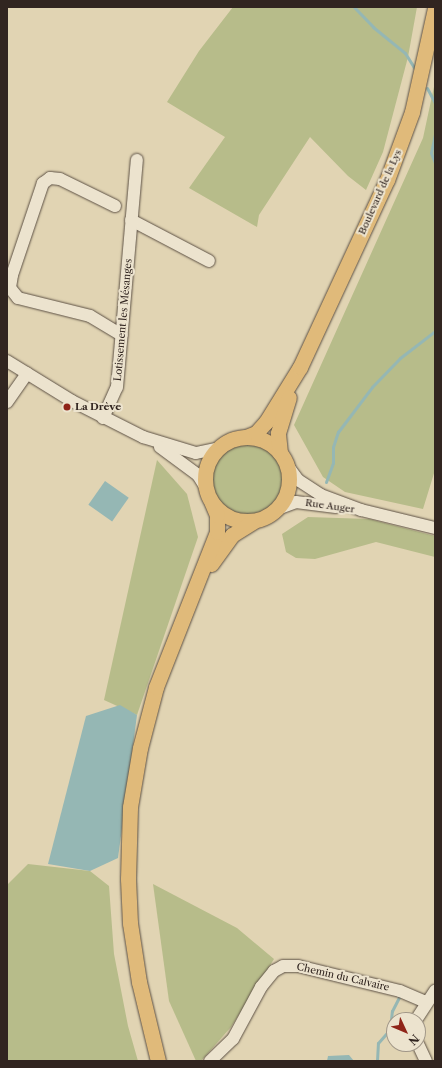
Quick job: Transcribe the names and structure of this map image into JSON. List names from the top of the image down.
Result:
{
  "streets": {
    "main road": ["Boulevard de la Lys"],
    "street": ["Lotissement les Mésanges", "Rue Auger", "Chemin du Calvaire"]
  },
  "crossings": [
    ["Boulevard de la Lys", "Rue Auger"]
  ],
  "places": ["La Drève"],
  "north": "bottom right"
}
